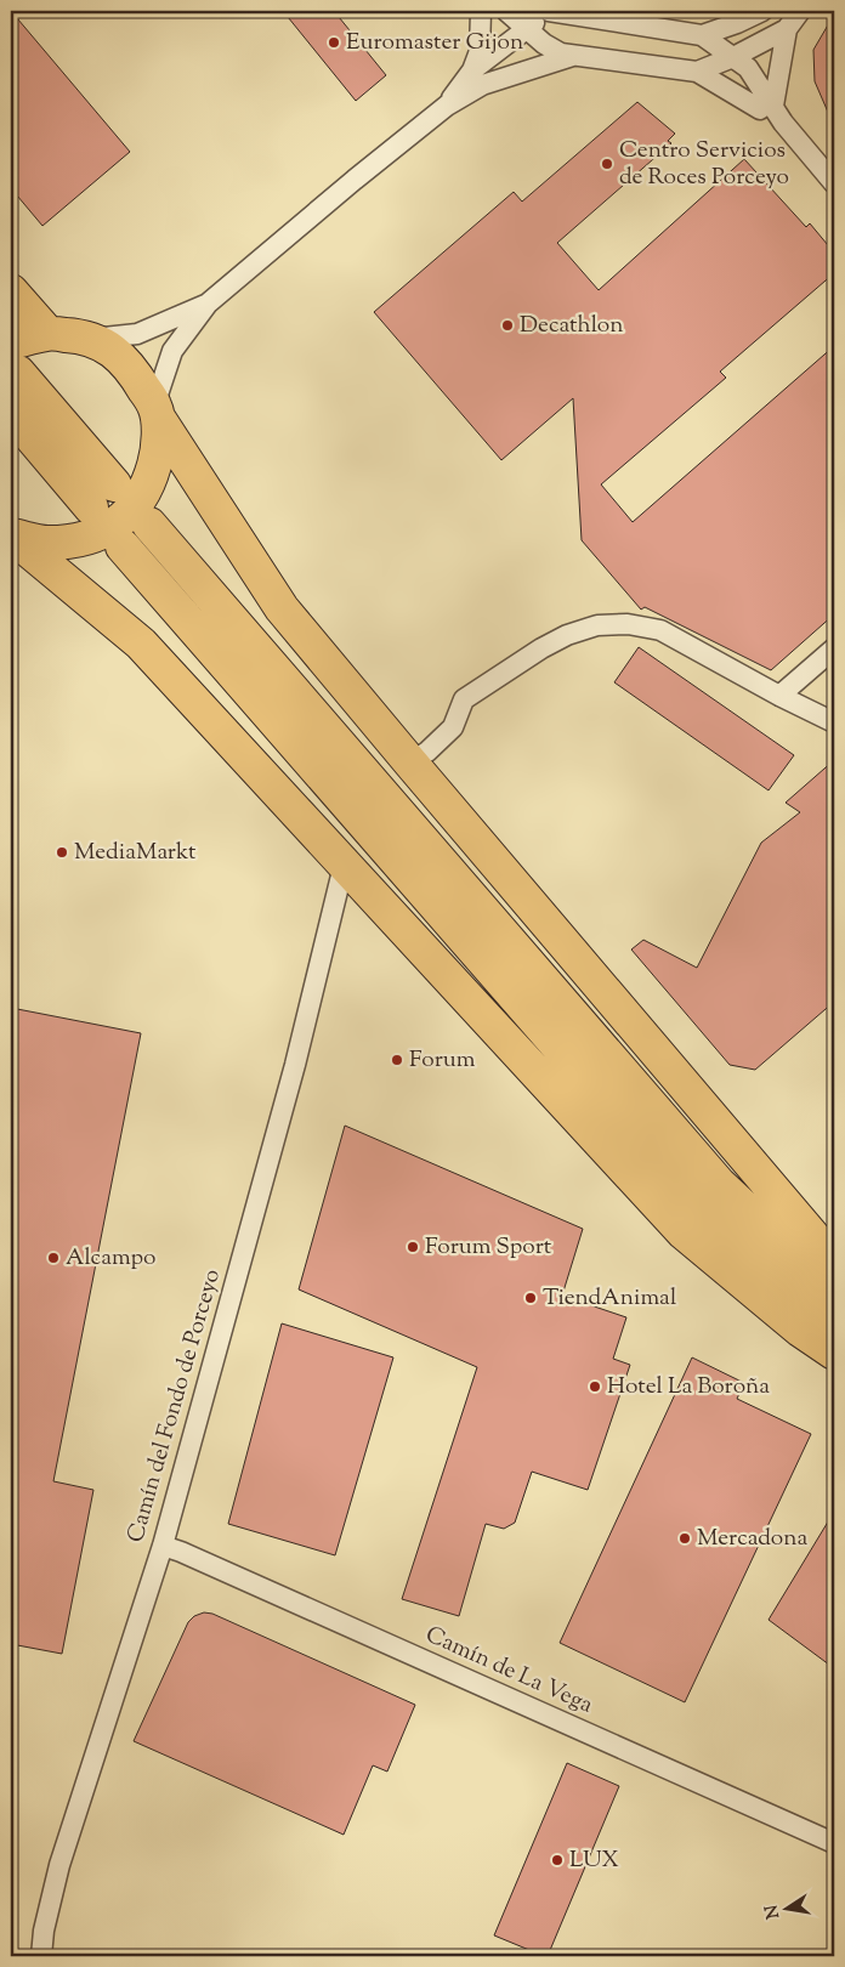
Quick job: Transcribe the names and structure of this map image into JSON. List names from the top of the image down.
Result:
{
  "streets": {
    "street": ["Camín del Fondo de Porceyo", "Camín de La Vega"]
  },
  "crossings": [
    ["Camín del Fondo de Porceyo", "Camín de La Vega"]
  ],
  "places": [
    "Euromaster Gijon",
    "Centro Servicios de Roces Porceyo",
    "Decathlon",
    "MediaMarkt",
    "Forum",
    "Forum Sport",
    "Alcampo",
    "TiendAnimal",
    "Hotel La Boroña",
    "Mercadona",
    "LUX"
  ],
  "north": "left"
}
